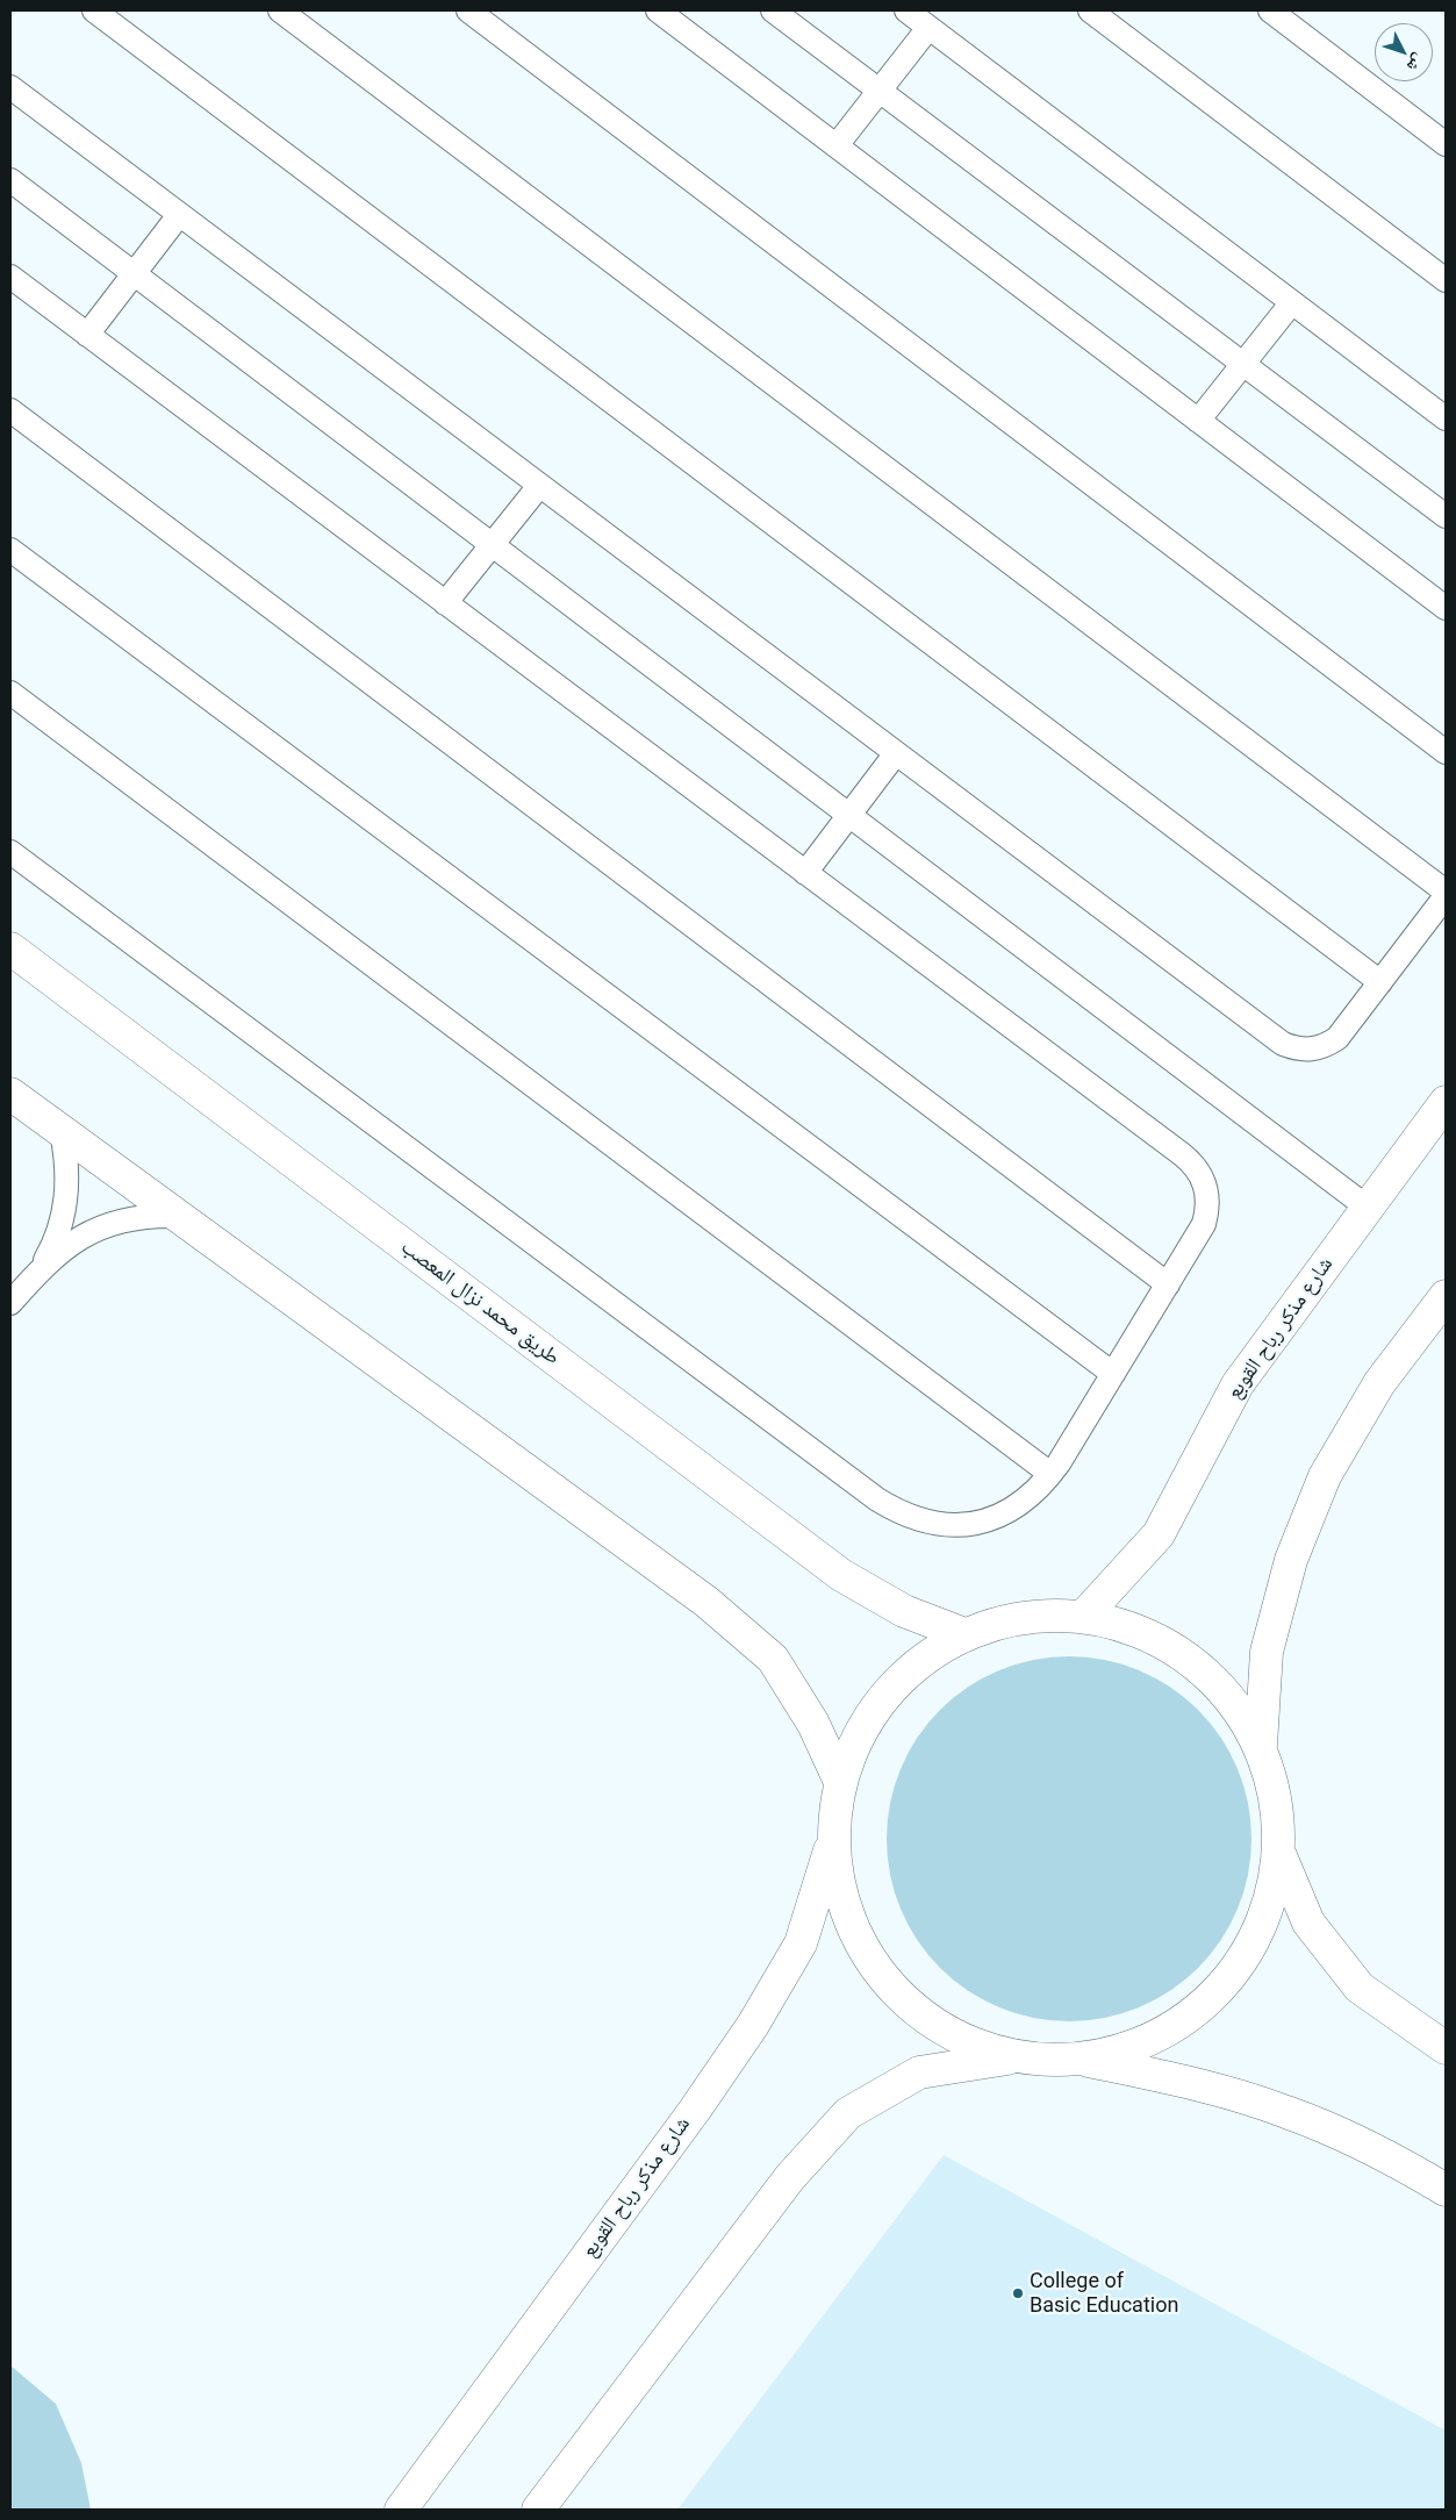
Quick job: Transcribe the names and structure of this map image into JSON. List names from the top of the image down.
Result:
{
  "streets": {
    "street": ["طريق محمد نزال المعصب", "شارع مذكر رباح القوبع"]
  },
  "places": ["College of Basic Education"],
  "north": "bottom right"
}
